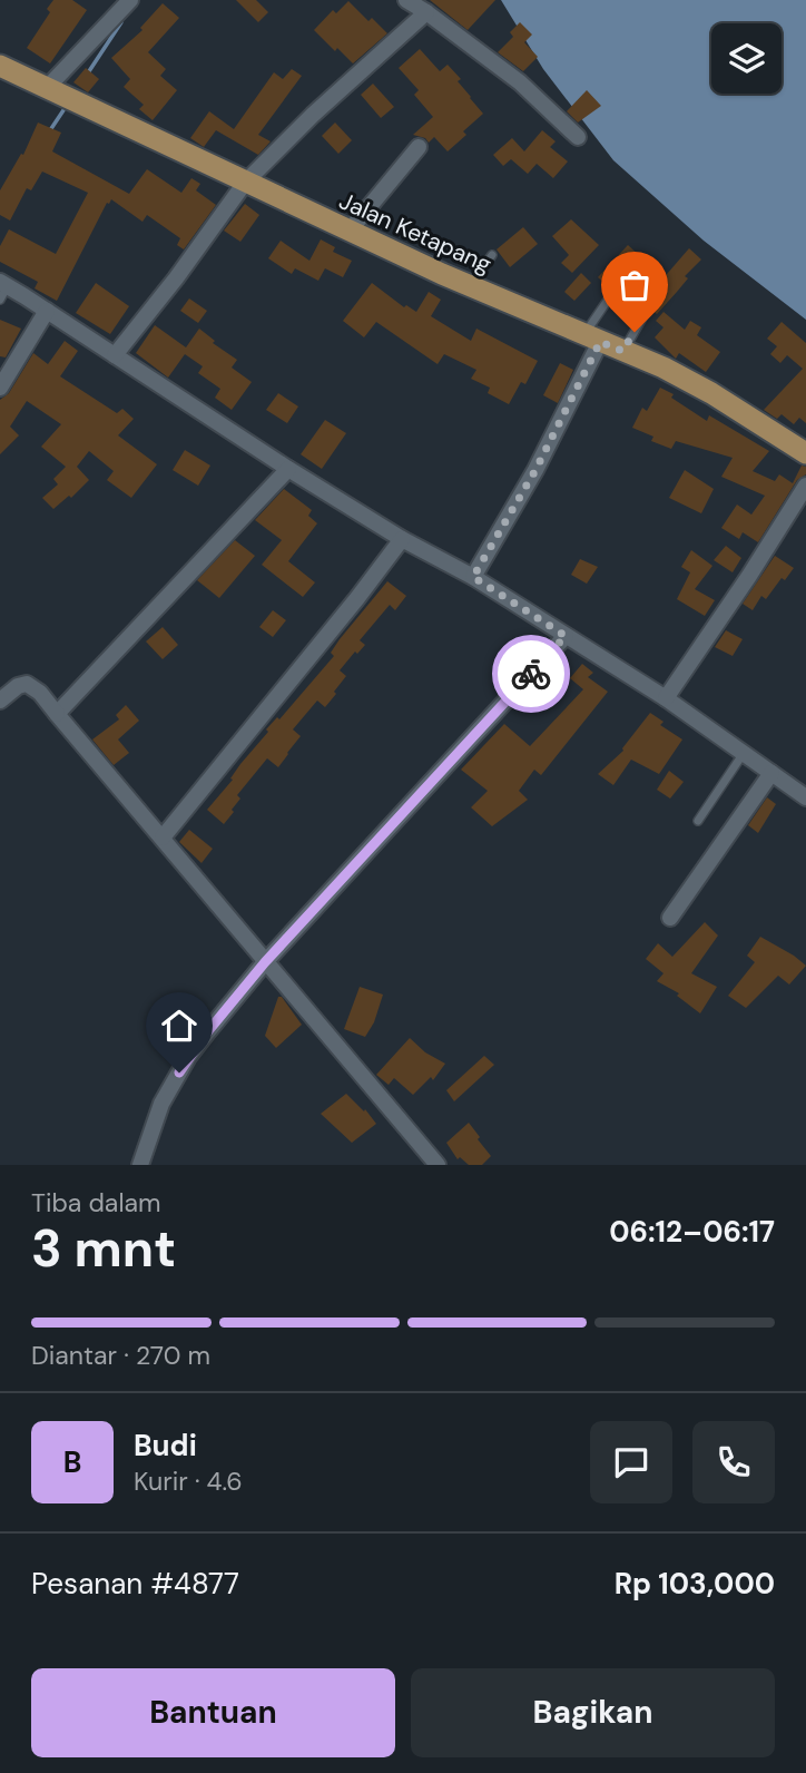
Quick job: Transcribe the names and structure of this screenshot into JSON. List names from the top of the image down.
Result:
{
  "streets": {
    "main road": ["Jalan Ketapang"]
  },
  "page": {
    "heading": ["3 mnt", "Tiba dalam", "06:12–06:17"],
    "panel": [
      "Budi",
      "Kurir · 4.6",
      "Pesanan #4877",
      "Rp 103,000"
    ],
    "bar": "Diantar · 270 m",
    "round": "B",
    "buttons": ["Bantuan", "Bagikan"]
  }
}
